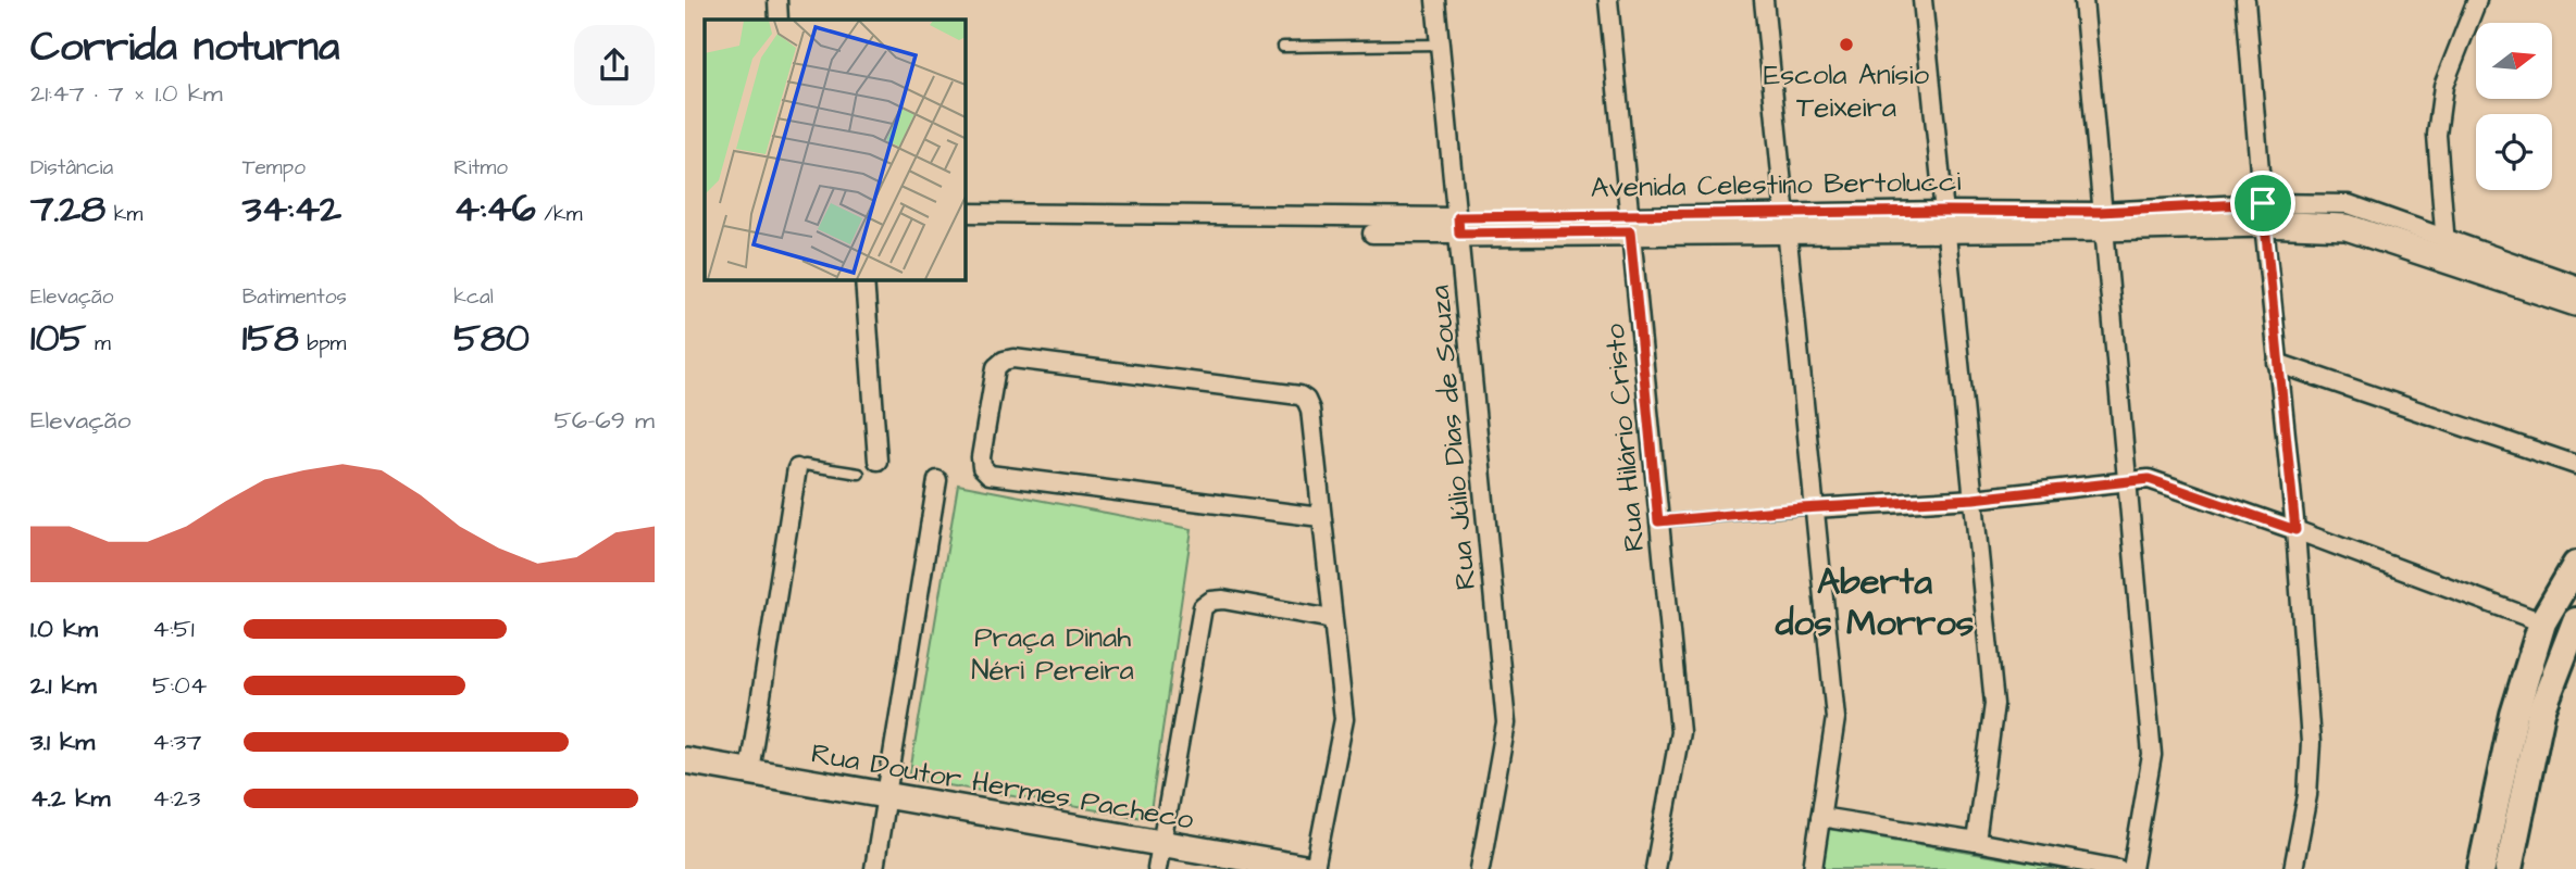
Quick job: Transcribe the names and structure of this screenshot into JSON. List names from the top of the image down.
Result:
{
  "streets": {
    "street": [
      "Avenida Celestino Bertolucci",
      "Rua Júlio Dias de Souza",
      "Rua Hilário Cristo",
      "Rua Doutor Hermes Pacheco"
    ]
  },
  "crossings": [
    ["Avenida Celestino Bertolucci", "Rua Júlio Dias de Souza"],
    ["Avenida Celestino Bertolucci", "Rua Hilário Cristo"]
  ],
  "districts": ["Aberta dos Morros"],
  "parks": ["Praça Dinah Néri Pereira"],
  "places": ["Escola Anísio Teixeira"],
  "north": "right",
  "page": {
    "heading": ["Corrida noturna", "21:47 · 7 × 1.0 km"],
    "stats": [
      ["Distância", "7.28 km"],
      ["Tempo", "34:42"],
      ["Ritmo", "4:46 /km"],
      ["Elevação", "105 m"],
      ["Batimentos", "158 bpm"],
      ["kcal", "580"]
    ],
    "chart": ["Elevação", "56–69 m"],
    "list": [
      {
        "name": "1.0 km",
        "note": "4:51"
      },
      {
        "name": "2.1 km",
        "note": "5:04"
      },
      {
        "name": "3.1 km",
        "note": "4:37"
      },
      {
        "name": "4.2 km",
        "note": "4:23"
      }
    ]
  }
}
